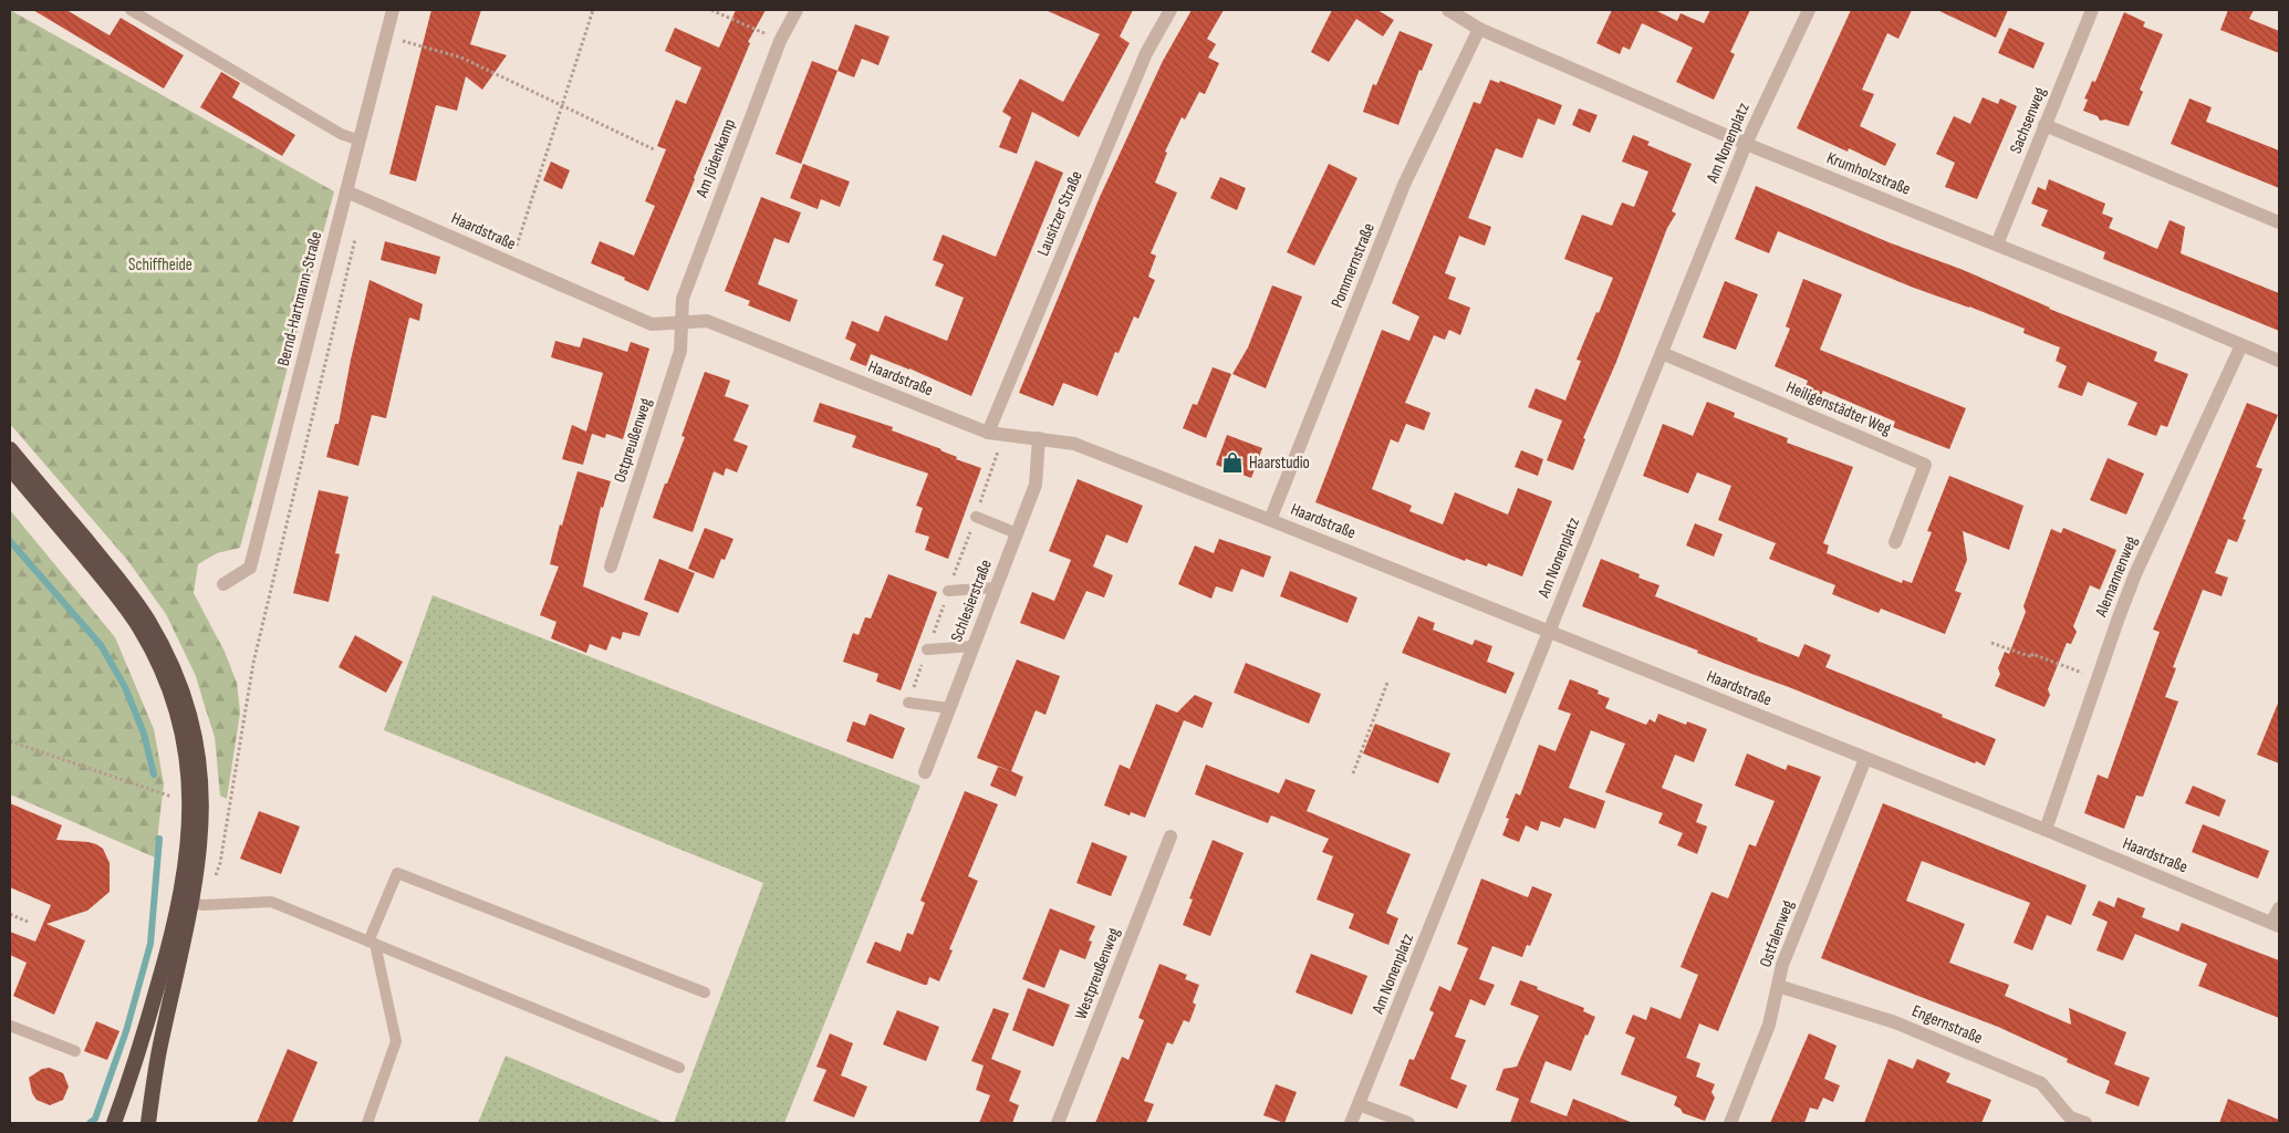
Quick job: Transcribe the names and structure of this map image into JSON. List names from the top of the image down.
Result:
{
  "streets": {
    "street": [
      "Sachsenweg",
      "Am Nonenplatz",
      "Am Jödenkamp",
      "Krumholzstraße",
      "Lausitzer Straße",
      "Haardstraße",
      "Pommernstraße",
      "Bernd-Hartmann-Straße",
      "Heiligenstädter Weg",
      "Ostpreußenweg",
      "Alemannenweg",
      "Schlesierstraße",
      "Ostfalenweg",
      "Westpreußenweg",
      "Engernstraße"
    ]
  },
  "crossings": [
    ["Sachsenweg", "Krumholzstraße"],
    ["Am Nonenplatz", "Krumholzstraße"],
    ["Am Nonenplatz", "Haardstraße"],
    ["Am Nonenplatz", "Heiligenstädter Weg"],
    ["Am Jödenkamp", "Haardstraße"],
    ["Am Jödenkamp", "Ostpreußenweg"],
    ["Krumholzstraße", "Pommernstraße"],
    ["Krumholzstraße", "Alemannenweg"],
    ["Lausitzer Straße", "Haardstraße"],
    ["Haardstraße", "Pommernstraße"],
    ["Haardstraße", "Bernd-Hartmann-Straße"],
    ["Haardstraße", "Ostpreußenweg"],
    ["Haardstraße", "Alemannenweg"],
    ["Haardstraße", "Schlesierstraße"],
    ["Haardstraße", "Ostfalenweg"],
    ["Ostfalenweg", "Engernstraße"]
  ],
  "parks": ["Schiffheide"],
  "places": {
    "shop": ["Haarstudio"]
  }
}
